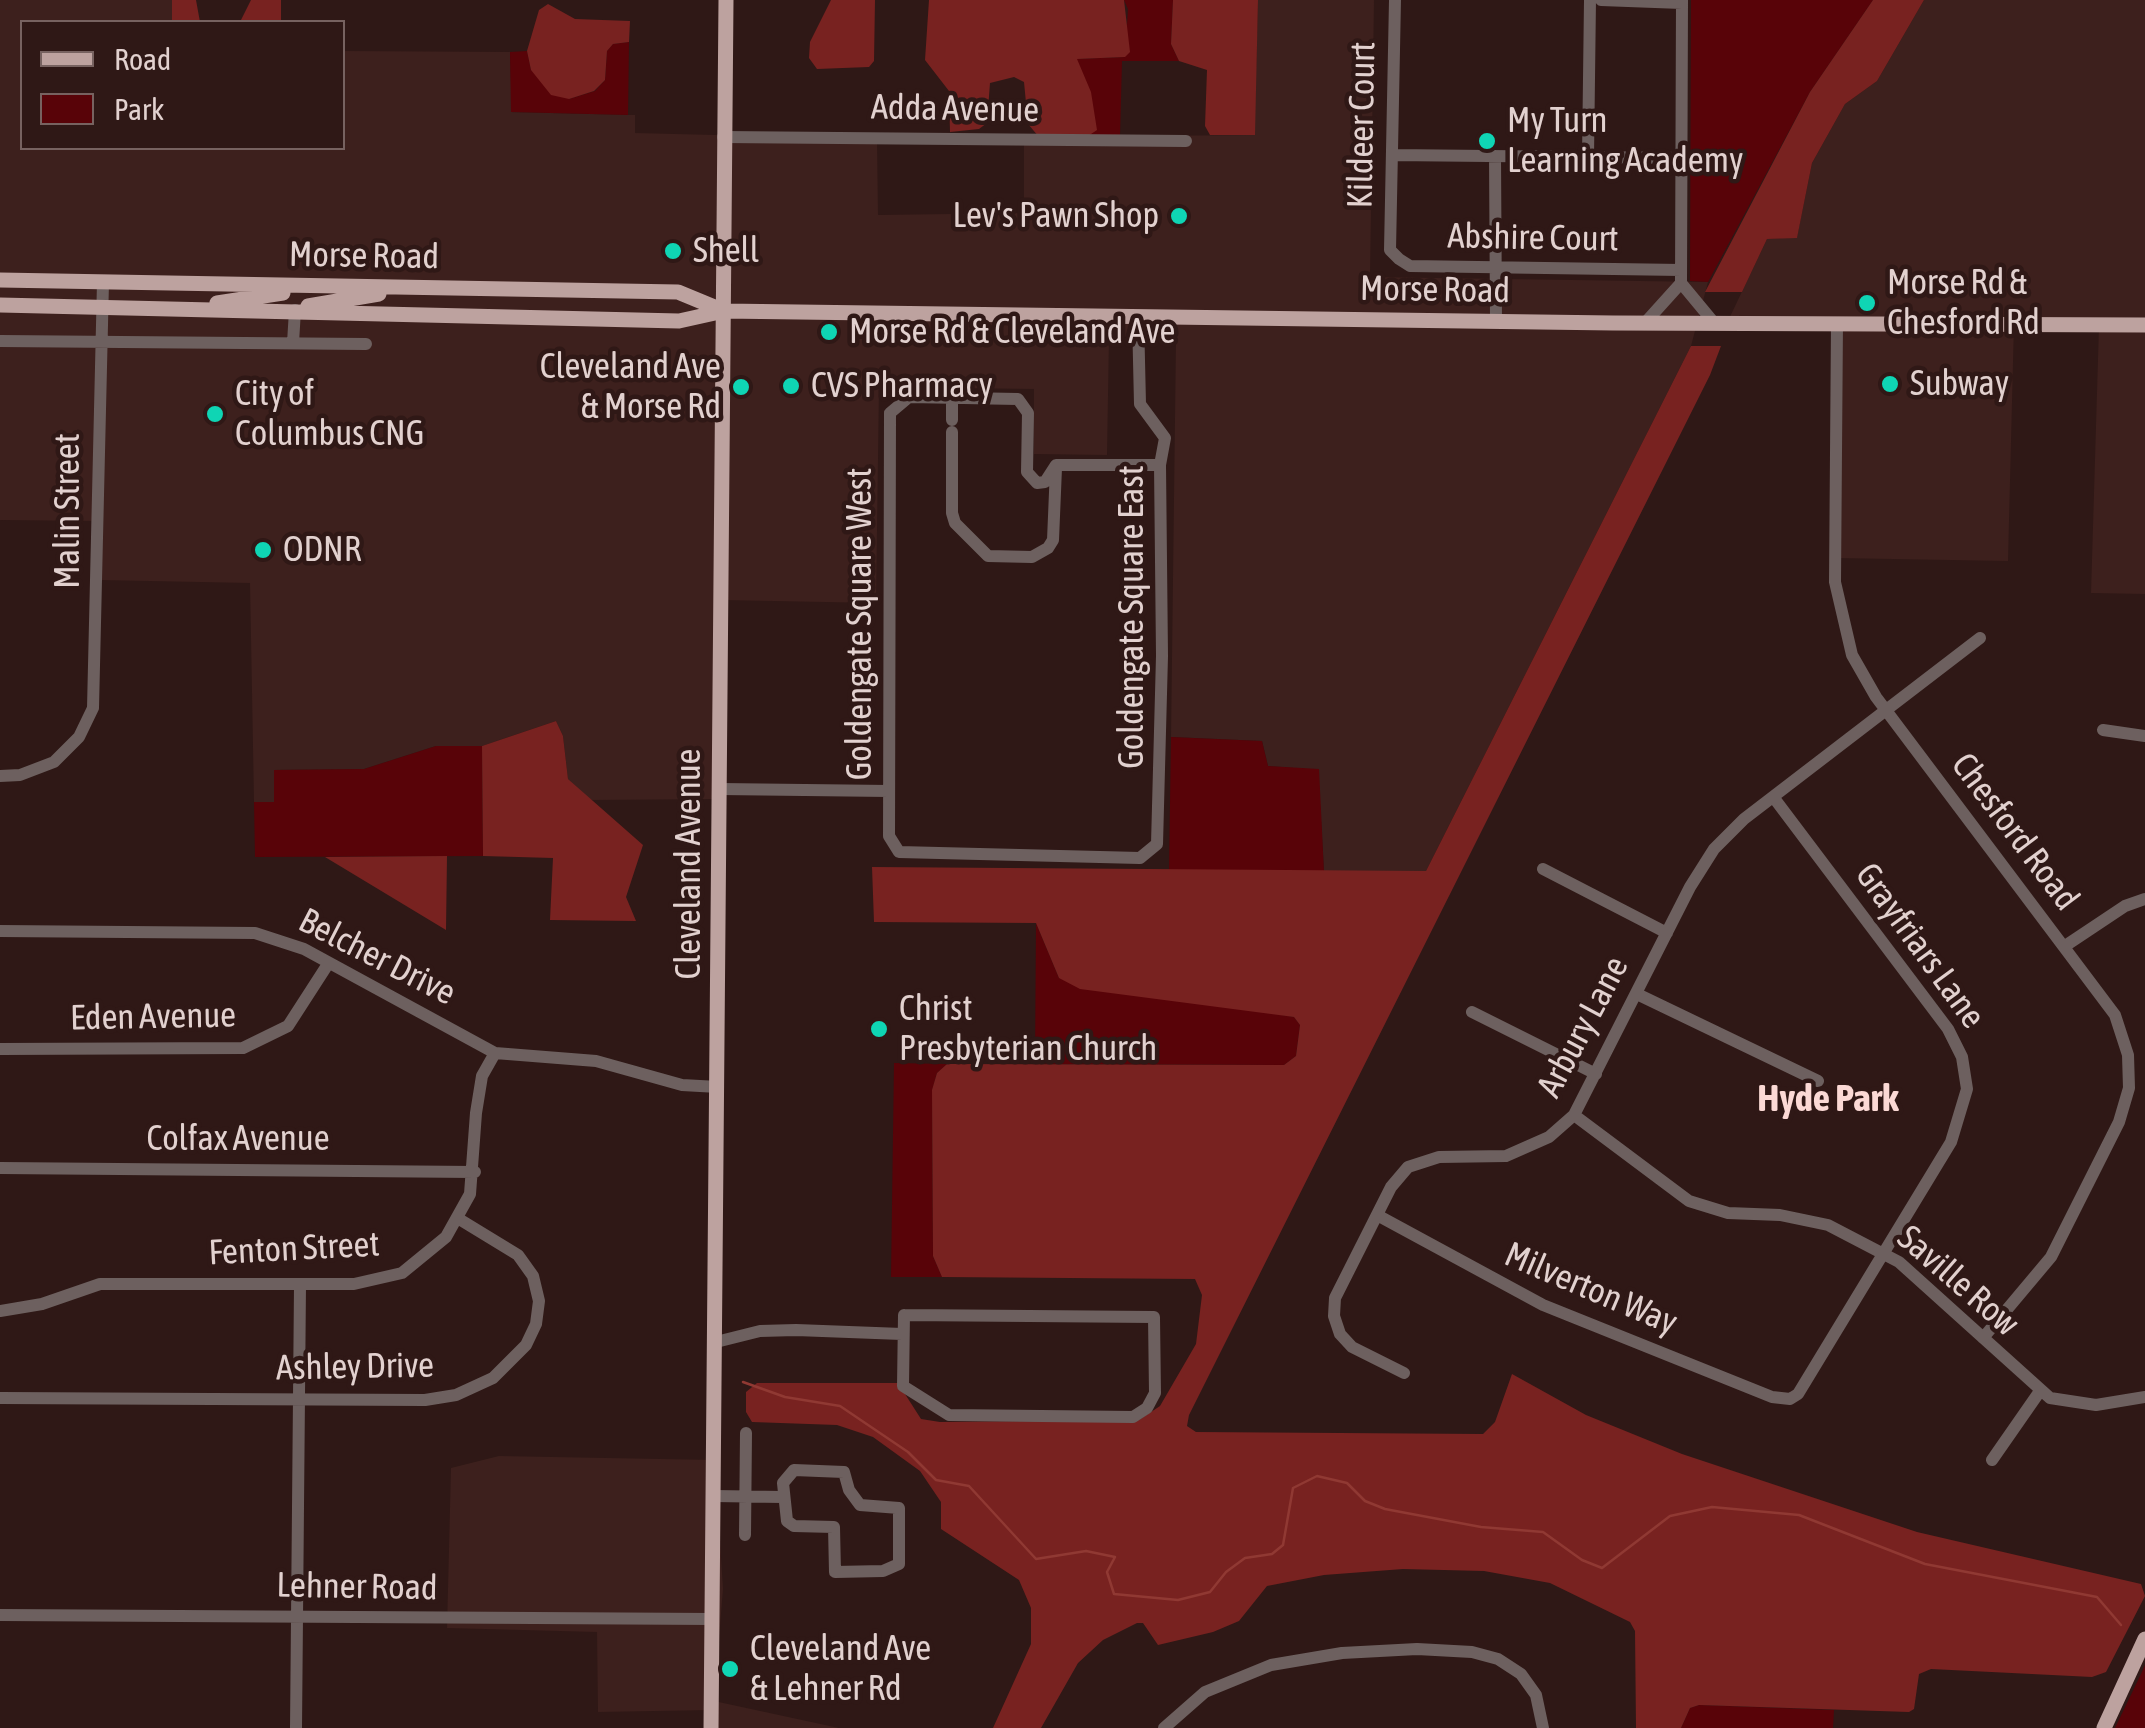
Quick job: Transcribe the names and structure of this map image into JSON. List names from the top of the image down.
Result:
{
  "streets": {
    "main road": ["Morse Road", "Cleveland Avenue"],
    "street": [
      "Adda Avenue",
      "Kildeer Court",
      "Abshire Court",
      "Malin Street",
      "Goldengate Square East",
      "Goldengate Square West",
      "Chesford Road",
      "Grayfriars Lane",
      "Belcher Drive",
      "Eden Avenue",
      "Arbury Lane",
      "Colfax Avenue",
      "Fenton Street",
      "Saville Row",
      "Milverton Way",
      "Ashley Drive",
      "Lehner Road"
    ]
  },
  "crossings": [
    ["Adda Avenue", "Cleveland Avenue"],
    ["Kildeer Court", "Abshire Court"],
    ["Morse Road", "Malin Street"],
    ["Morse Road", "Goldengate Square East"],
    ["Morse Road", "Chesford Road"],
    ["Morse Road", "Cleveland Avenue"],
    ["Goldengate Square East", "Goldengate Square West"],
    ["Chesford Road", "Arbury Lane"],
    ["Chesford Road", "Saville Row"],
    ["Cleveland Avenue", "Belcher Drive"],
    ["Cleveland Avenue", "Lehner Road"],
    ["Grayfriars Lane", "Arbury Lane"],
    ["Grayfriars Lane", "Saville Row"],
    ["Grayfriars Lane", "Milverton Way"],
    ["Belcher Drive", "Eden Avenue"],
    ["Belcher Drive", "Fenton Street"],
    ["Arbury Lane", "Saville Row"],
    ["Arbury Lane", "Milverton Way"],
    ["Colfax Avenue", "Fenton Street"],
    ["Fenton Street", "Ashley Drive"]
  ],
  "districts": ["Hyde Park"],
  "places": [
    "My Turn Learning Academy",
    "Lev's Pawn Shop",
    "Shell",
    "Morse Rd & Chesford Rd",
    "Morse Rd & Cleveland Ave",
    "Subway",
    "CVS Pharmacy",
    "Cleveland Ave & Morse Rd",
    "City of Columbus CNG",
    "ODNR",
    "Christ Presbyterian Church",
    "Cleveland Ave & Lehner Rd"
  ],
  "legend": ["Road", "Park"]
}
